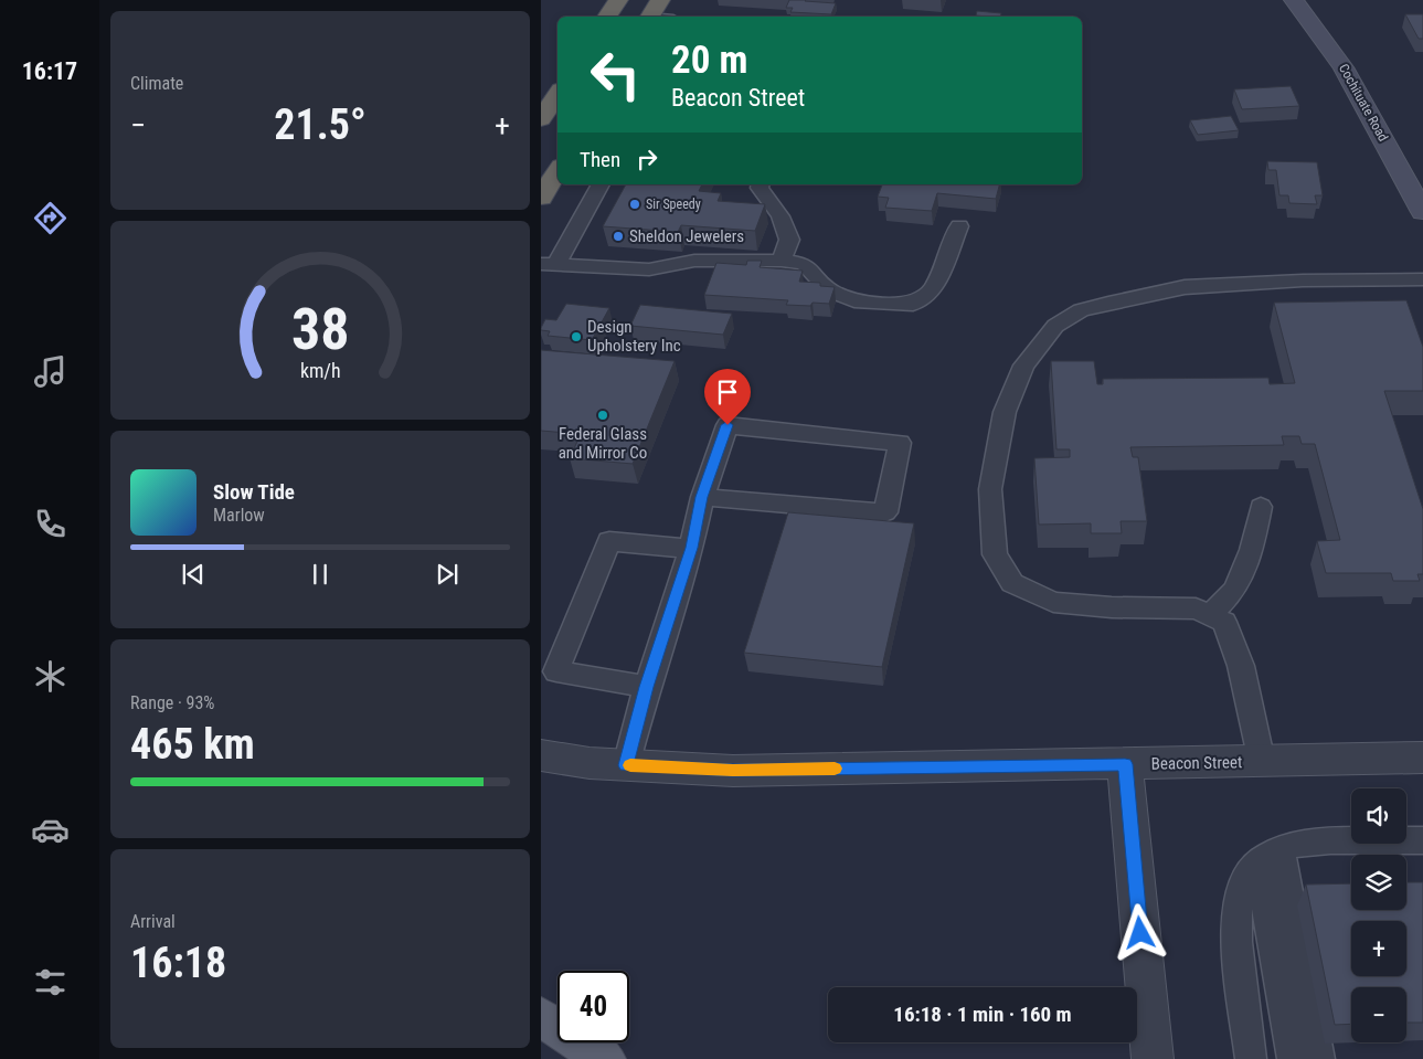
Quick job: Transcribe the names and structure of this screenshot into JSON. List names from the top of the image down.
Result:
{
  "streets": {
    "main road": ["Cochituate Road"],
    "street": ["Beacon Street"]
  },
  "places": [
    "Sir Speedy",
    "Sheldon Jewelers",
    "Design Upholstery Inc",
    "Federal Glass and Mirror Co"
  ],
  "page": {
    "tabs": "16:17",
    "tile": [
      "Climate",
      ["Range · 93%", "465 km"],
      ["Arrival", "16:18"]
    ],
    "turn": ["20 m", "Beacon Street"],
    "heat": ["−", "21.5°", "+"],
    "then": "Then",
    "song": ["Slow Tide", "Marlow"],
    "map_buttons": ["+", "−"],
    "limit": "40",
    "trip": "16:18 · 1 min · 160 m",
    "gauge": ["38", "km/h"]
  }
}
